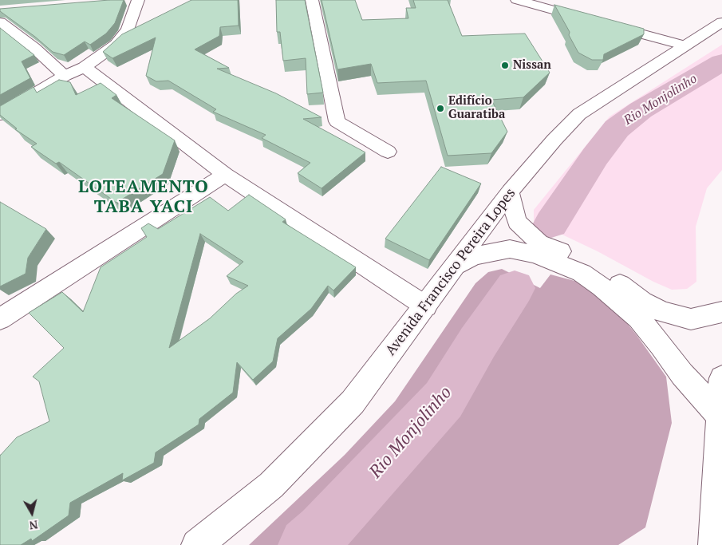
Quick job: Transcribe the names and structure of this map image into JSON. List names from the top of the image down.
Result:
{
  "streets": {
    "street": ["Avenida Francisco Pereira Lopes"]
  },
  "districts": ["LOTEAMENTO TABA YACI"],
  "water": ["Rio Monjolinho"],
  "places": ["Nissan", "Edifício Guaratiba"],
  "north": "bottom"
}
